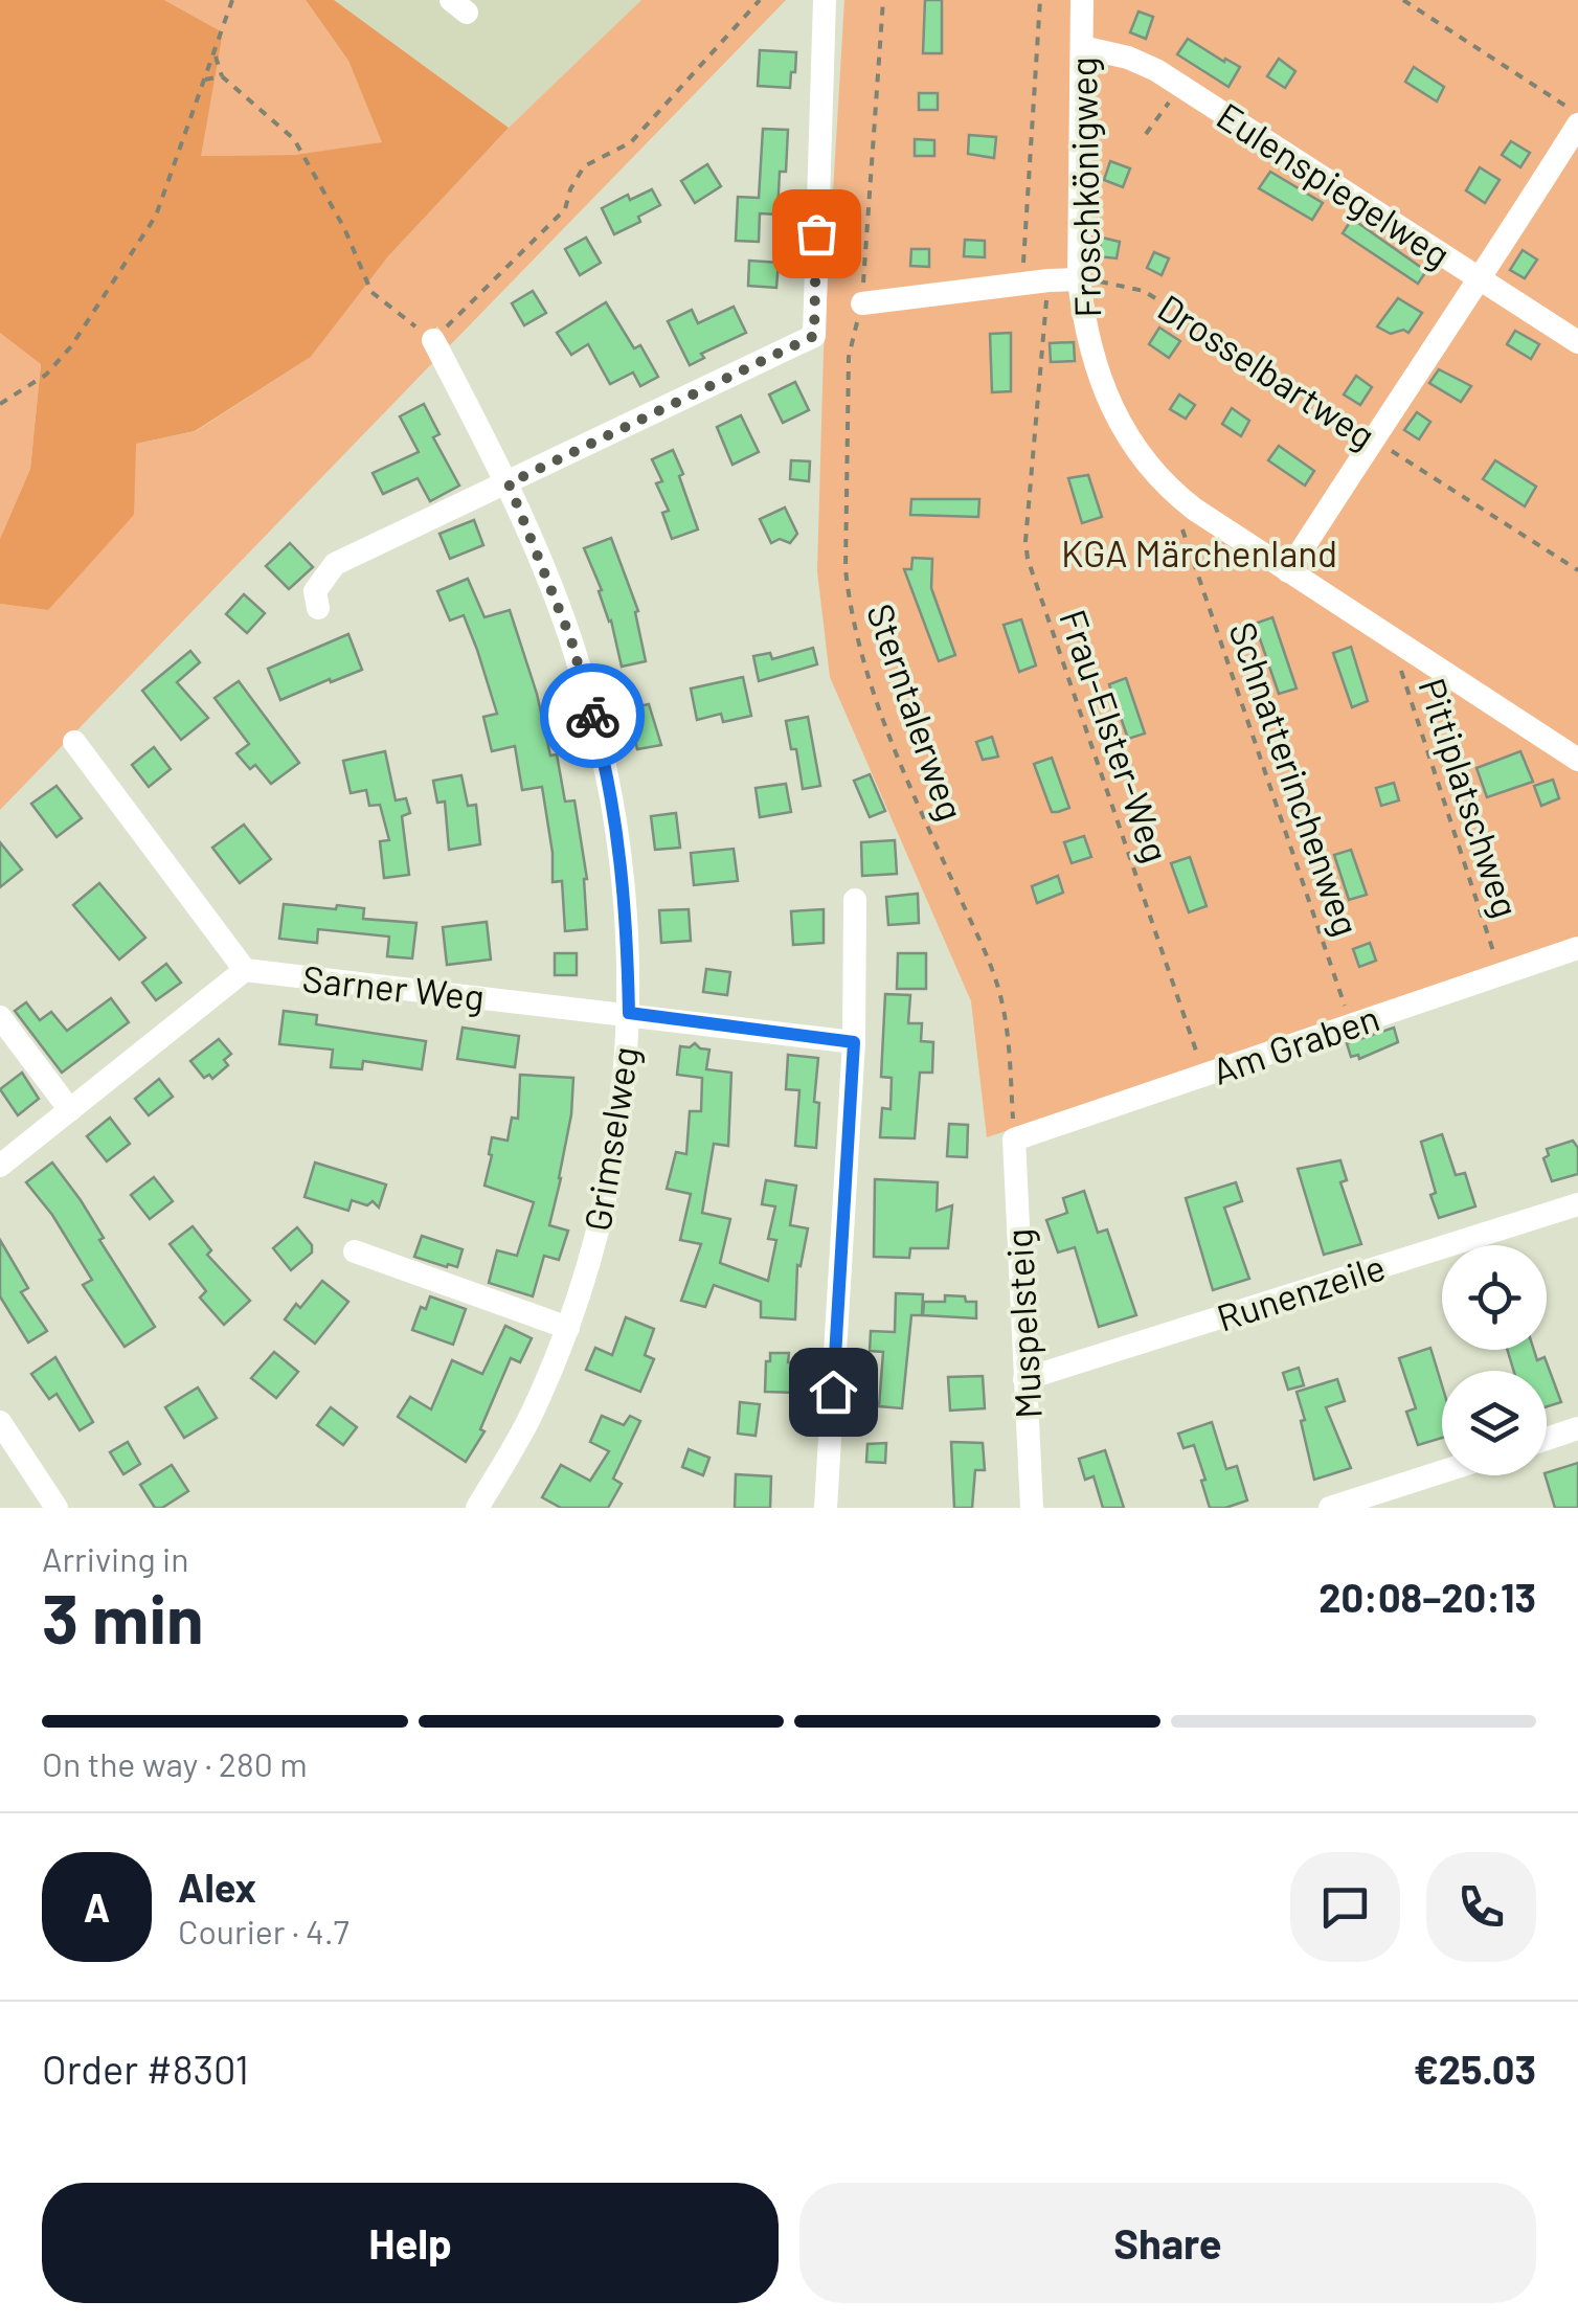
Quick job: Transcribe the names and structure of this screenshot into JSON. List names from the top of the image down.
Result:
{
  "streets": {
    "street": [
      "Eulenspiegelweg",
      "Froschkönigweg",
      "Sarner Weg",
      "Am Graben",
      "Grimselweg",
      "Runenzeile",
      "Muspelsteig"
    ],
    "path": [
      "Drosselbartweg",
      "Sterntalerweg",
      "Frau-Elster-Weg",
      "Schnatterinchenweg",
      "Pittiplatschweg"
    ]
  },
  "crossings": [
    ["Eulenspiegelweg", "Froschkönigweg"],
    ["Froschkönigweg", "Drosselbartweg"],
    ["Froschkönigweg", "Pittiplatschweg"],
    ["Frau-Elster-Weg", "Am Graben"],
    ["Schnatterinchenweg", "Am Graben"],
    ["Pittiplatschweg", "Am Graben"],
    ["Sarner Weg", "Grimselweg"],
    ["Am Graben", "Muspelsteig"],
    ["Runenzeile", "Muspelsteig"]
  ],
  "parks": ["KGA Märchenland"],
  "page": {
    "heading": ["3 min", "Arriving in", "20:08–20:13"],
    "panel": [
      "Alex",
      "Courier · 4.7",
      "Order #8301",
      "€25.03"
    ],
    "bar": "On the way · 280 m",
    "round": "A",
    "buttons": ["Help", "Share"]
  }
}
